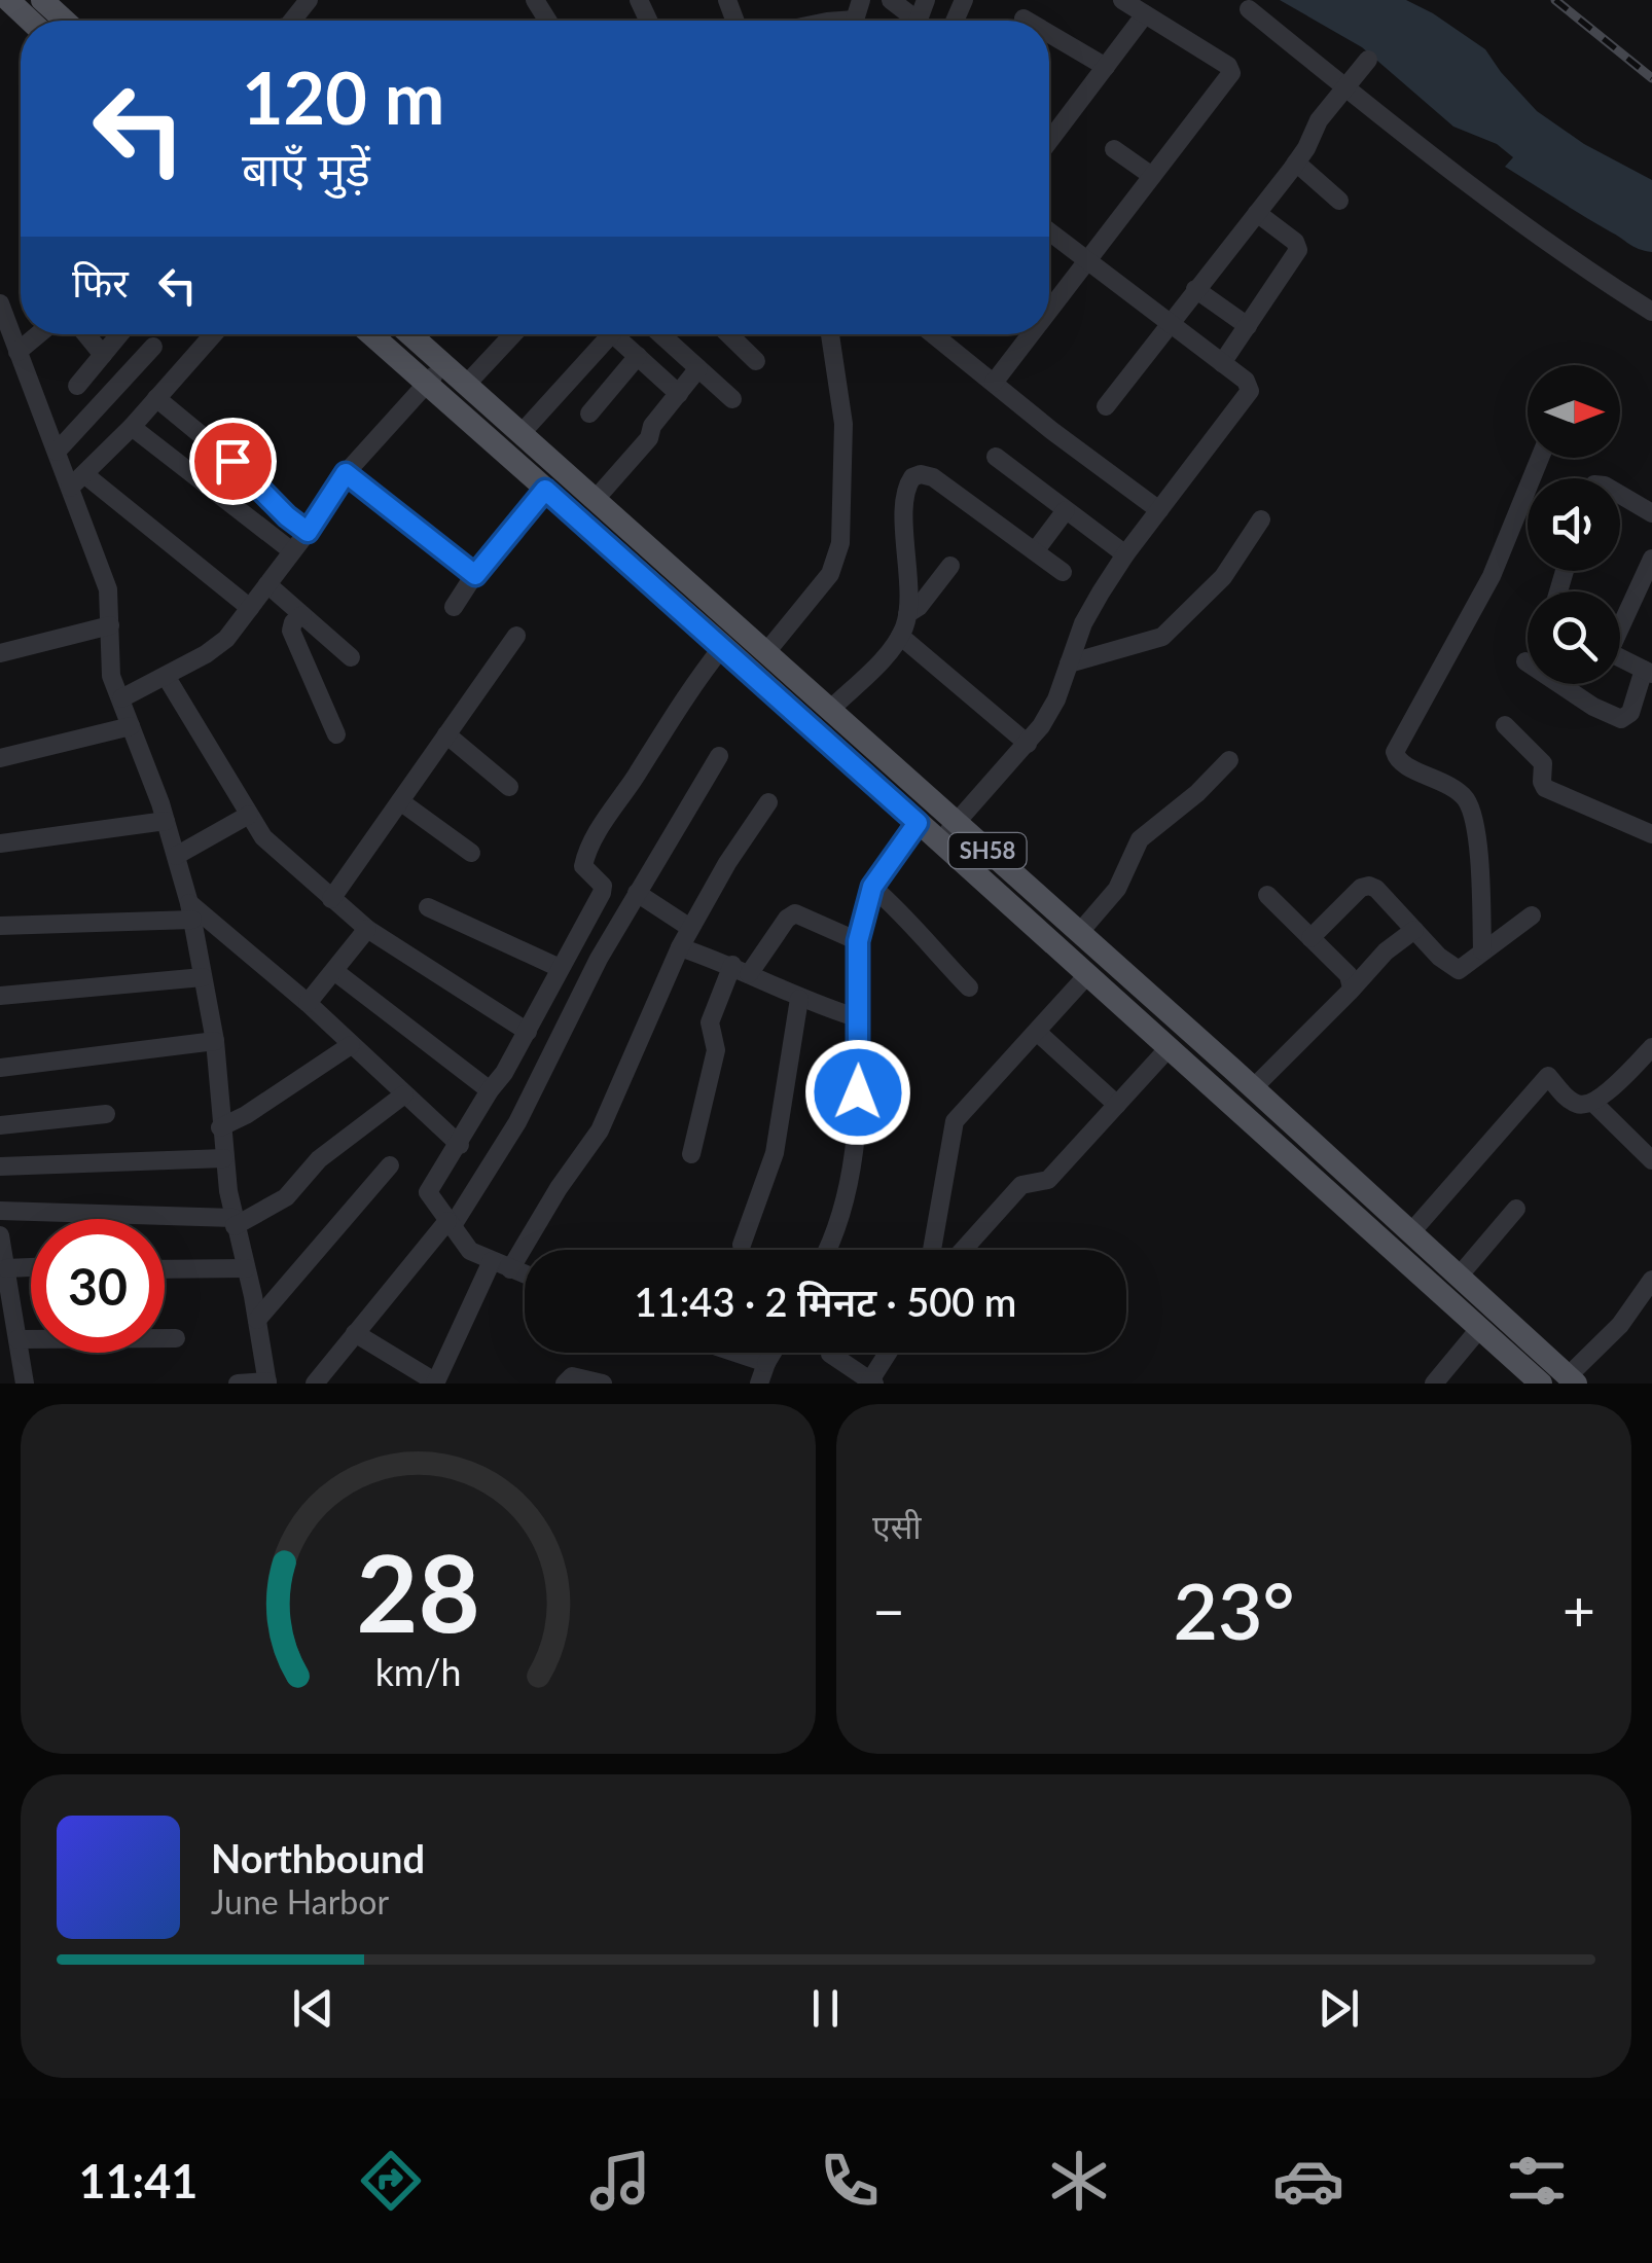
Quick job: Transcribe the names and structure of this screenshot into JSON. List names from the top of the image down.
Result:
{
  "streets": {
    "main road": ["SH58"]
  },
  "north": "right",
  "page": {
    "turn": ["120 m", "बाएँ मुड़ें"],
    "then": "फिर",
    "limit": "30",
    "trip": "11:43 · 2 मिनट · 500 m",
    "tile": "एसी",
    "heat": ["−", "23°", "+"],
    "song": ["Northbound", "June Harbor"],
    "tabs": "11:41",
    "gauge": ["28", "km/h"]
  }
}
